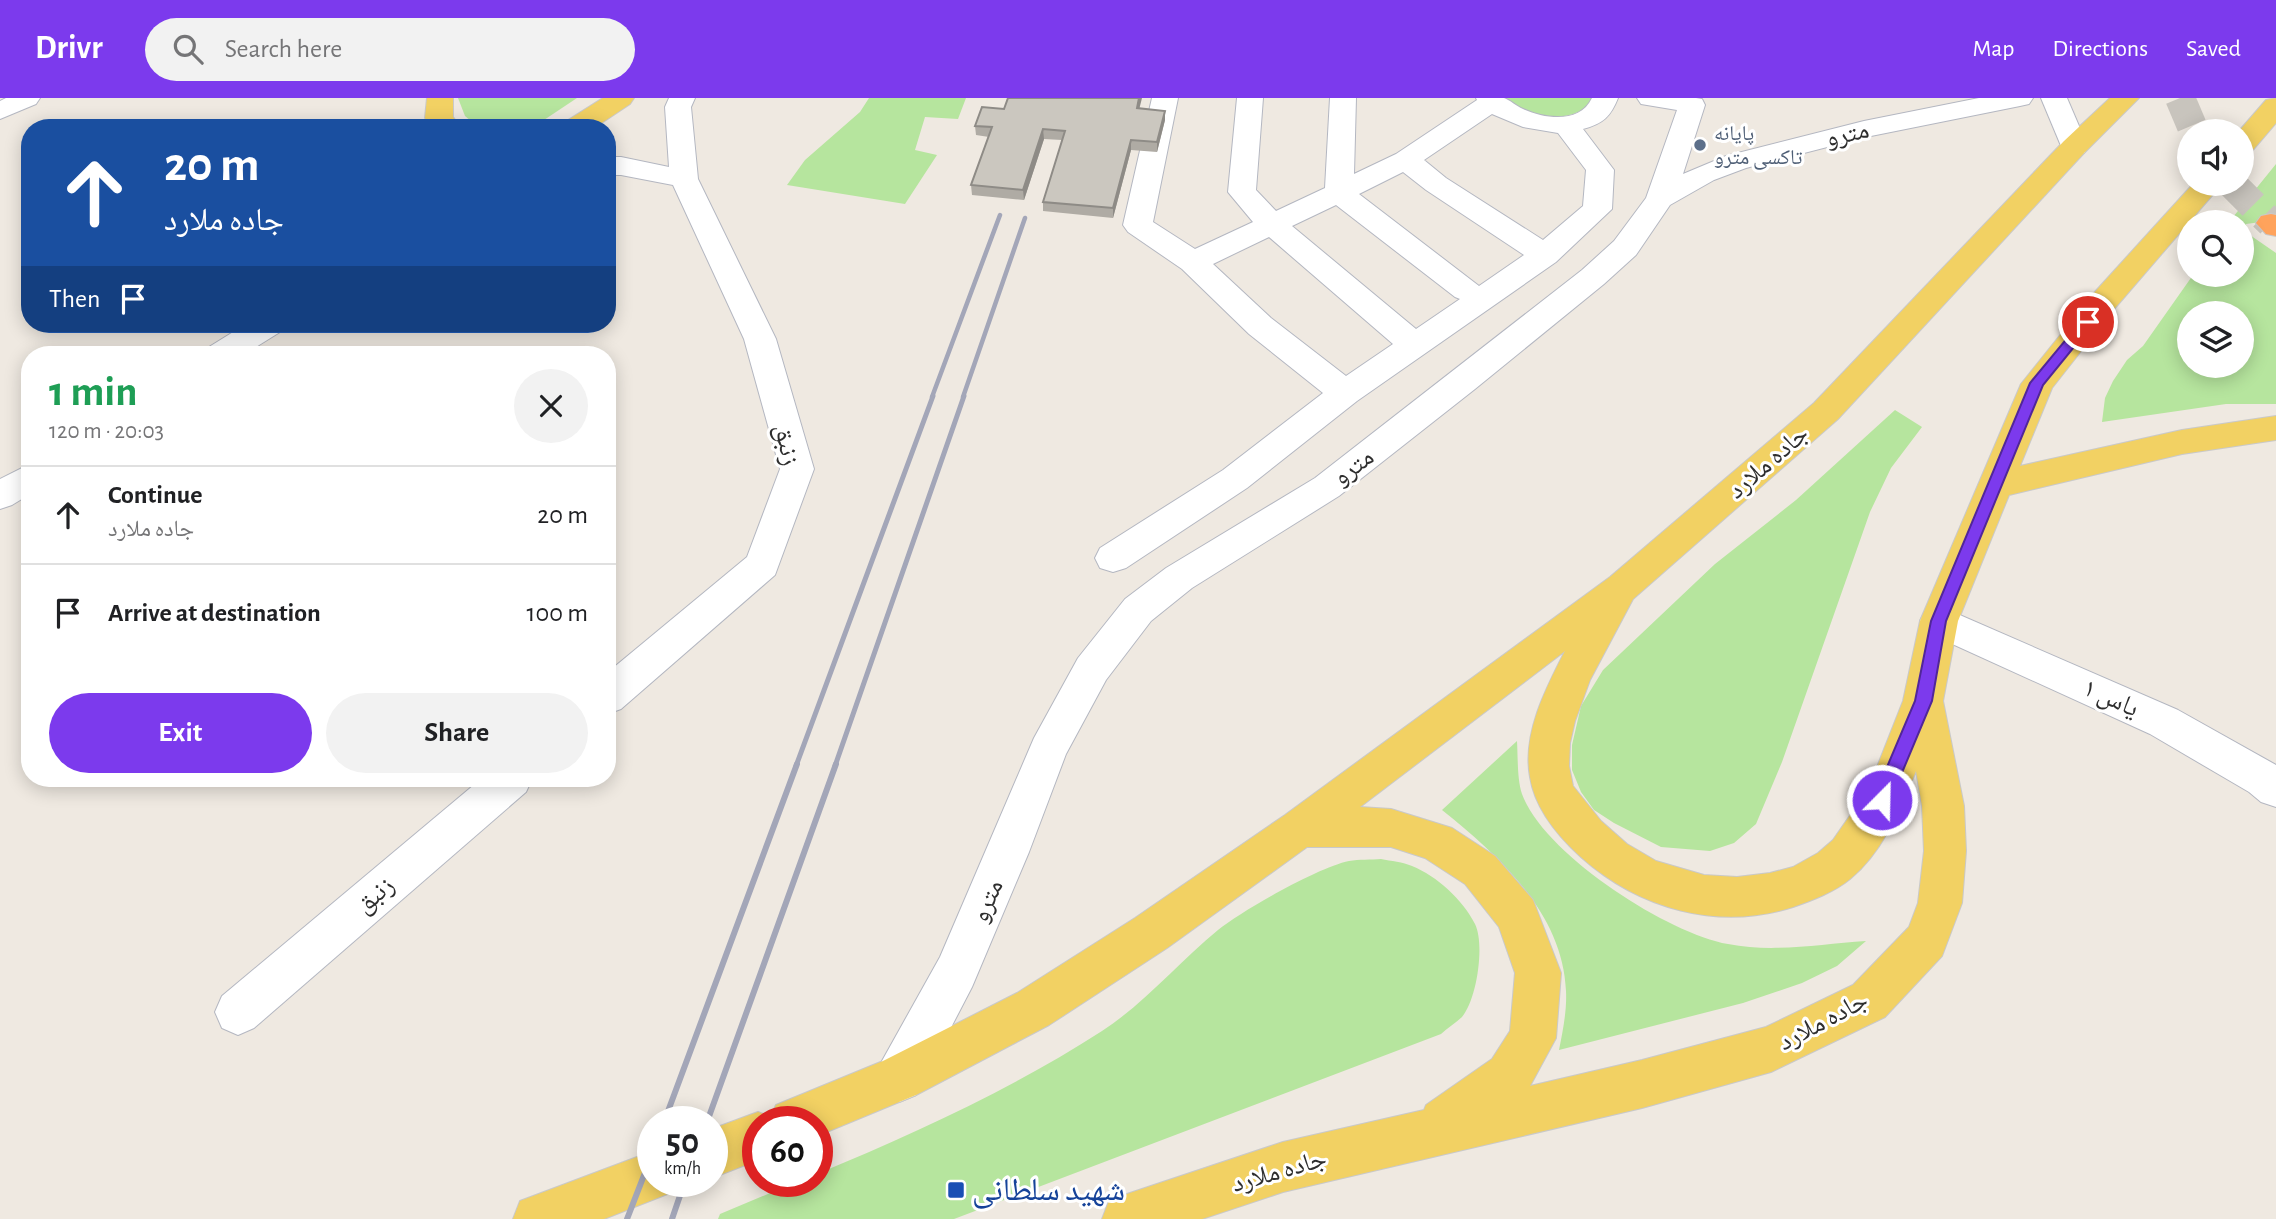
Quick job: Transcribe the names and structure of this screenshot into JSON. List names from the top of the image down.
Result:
{
  "streets": {
    "main road": ["جاده ملارد"],
    "street": ["مترو", "زنبق", "یاس ۱"]
  },
  "crossings": [
    ["مترو", "جاده ملارد"],
    ["جاده ملارد", "یاس ۱"]
  ],
  "places": {
    "other": ["پایانه تاکسی مترو"],
    "transit": ["شهید سلطانی"]
  },
  "page": {
    "header": "Drivr",
    "search": "Search here",
    "nav": ["Map", "Directions", "Saved"],
    "turn": ["20 m", "جاده ملارد"],
    "then": "Then",
    "heading": ["1 min", "120 m · 20:03"],
    "list": [
      {
        "name": "Continue",
        "note": "جاده ملارد",
        "value": "20 m"
      },
      {
        "name": "Arrive at destination",
        "value": "100 m"
      }
    ],
    "buttons": ["Exit", "Share"],
    "speed": "50 km/h",
    "limit": "60"
  }
}
